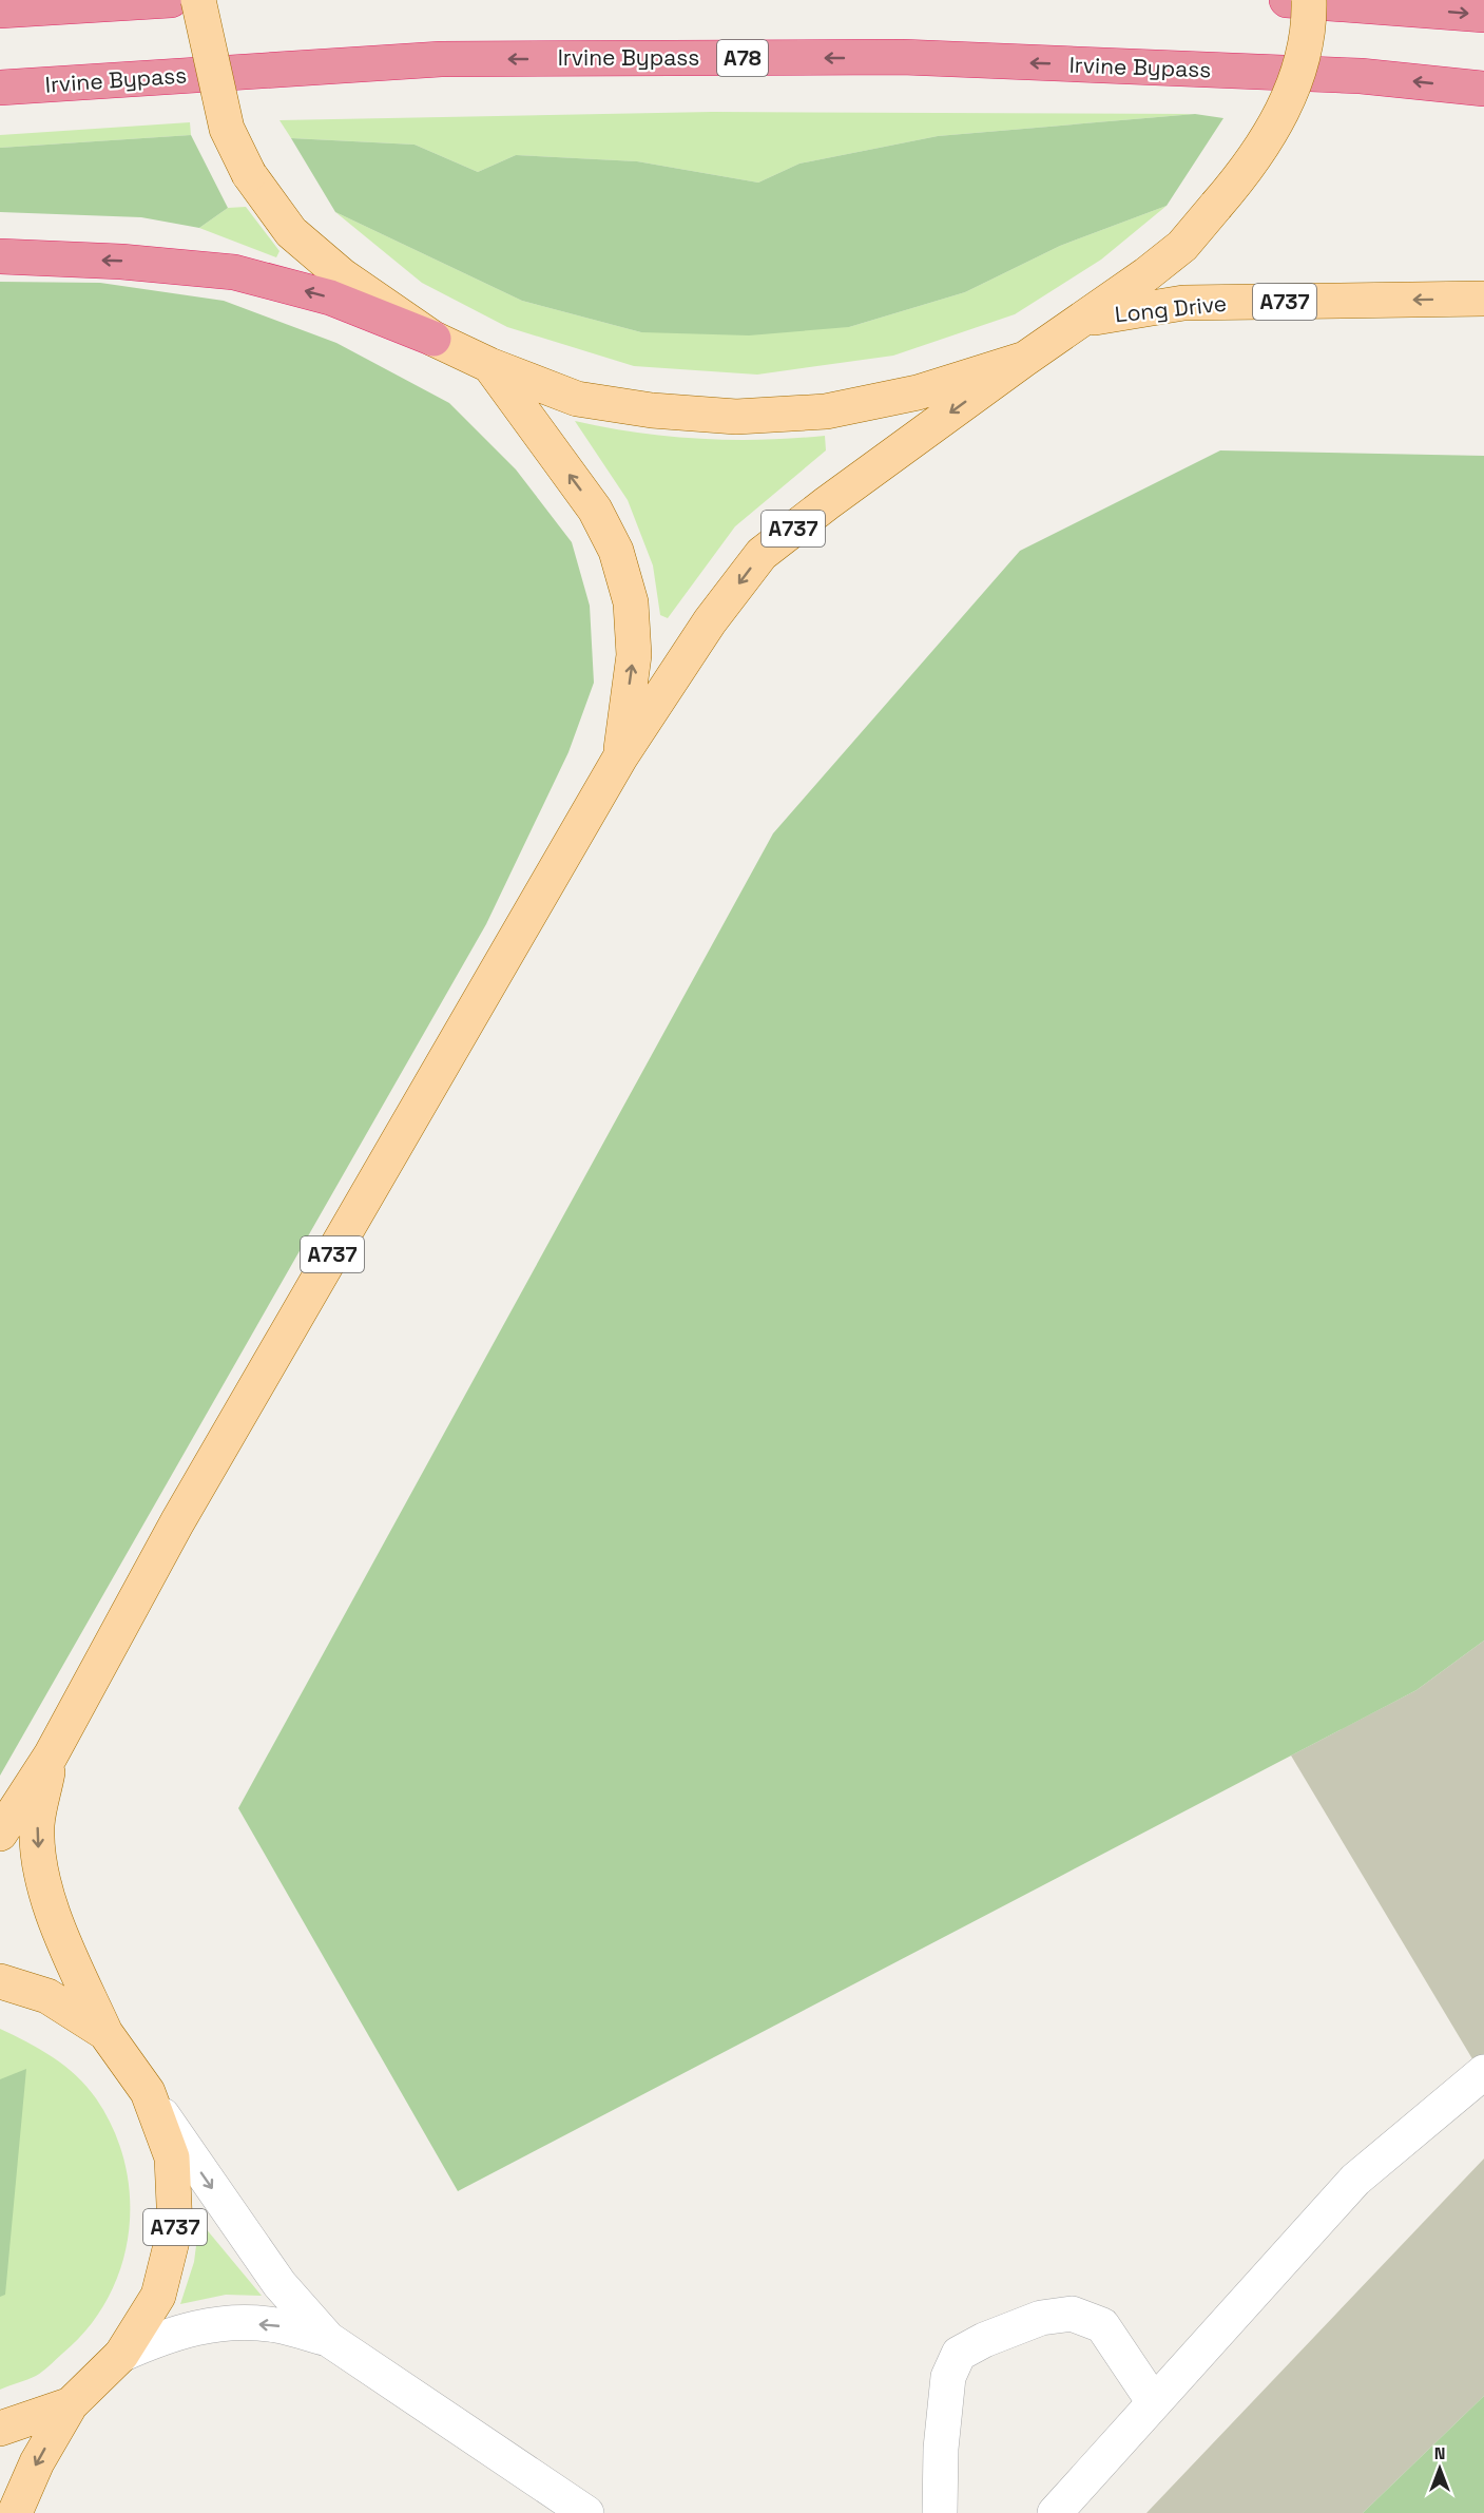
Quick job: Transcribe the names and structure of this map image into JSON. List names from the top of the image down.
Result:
{
  "streets": {
    "highway": ["Irvine Bypass", "A78"],
    "main road": ["A737", "Long Drive"]
  },
  "one_way": ["Long Drive"],
  "north": "top"
}
